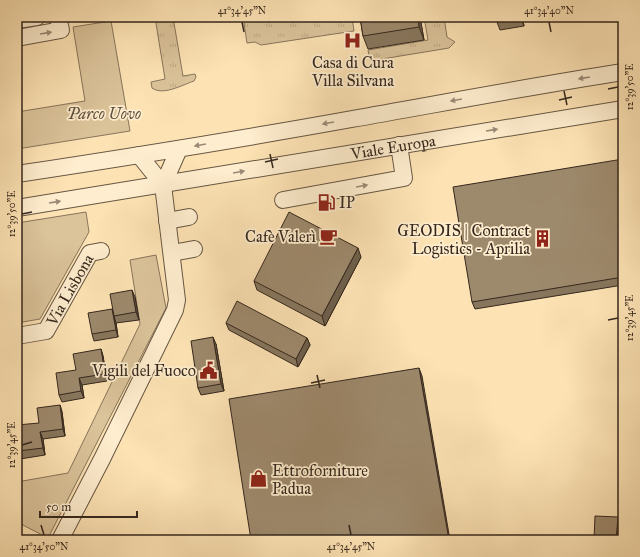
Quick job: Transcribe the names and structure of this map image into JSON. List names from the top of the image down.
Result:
{
  "streets": {
    "street": ["Viale Europa", "Via Lisbona"]
  },
  "parks": ["Parco Uovo"],
  "places": {
    "hospital": ["Casa di Cura Villa Silvana"],
    "fuel station": ["IP"],
    "cafe": ["Cafè Valerì"],
    "building": ["GEODIS | Contract Logistics - Aprilia"],
    "public building": ["Vigili del Fuoco"],
    "shop": ["Ettroforniture Padua"]
  },
  "scale_bar": "50 m",
  "coordinates": [
    "41°34'45\"N",
    "41°34'40\"N",
    "12°39'50\"E",
    "12°39'45\"E",
    "41°34'50\"N"
  ]
}
